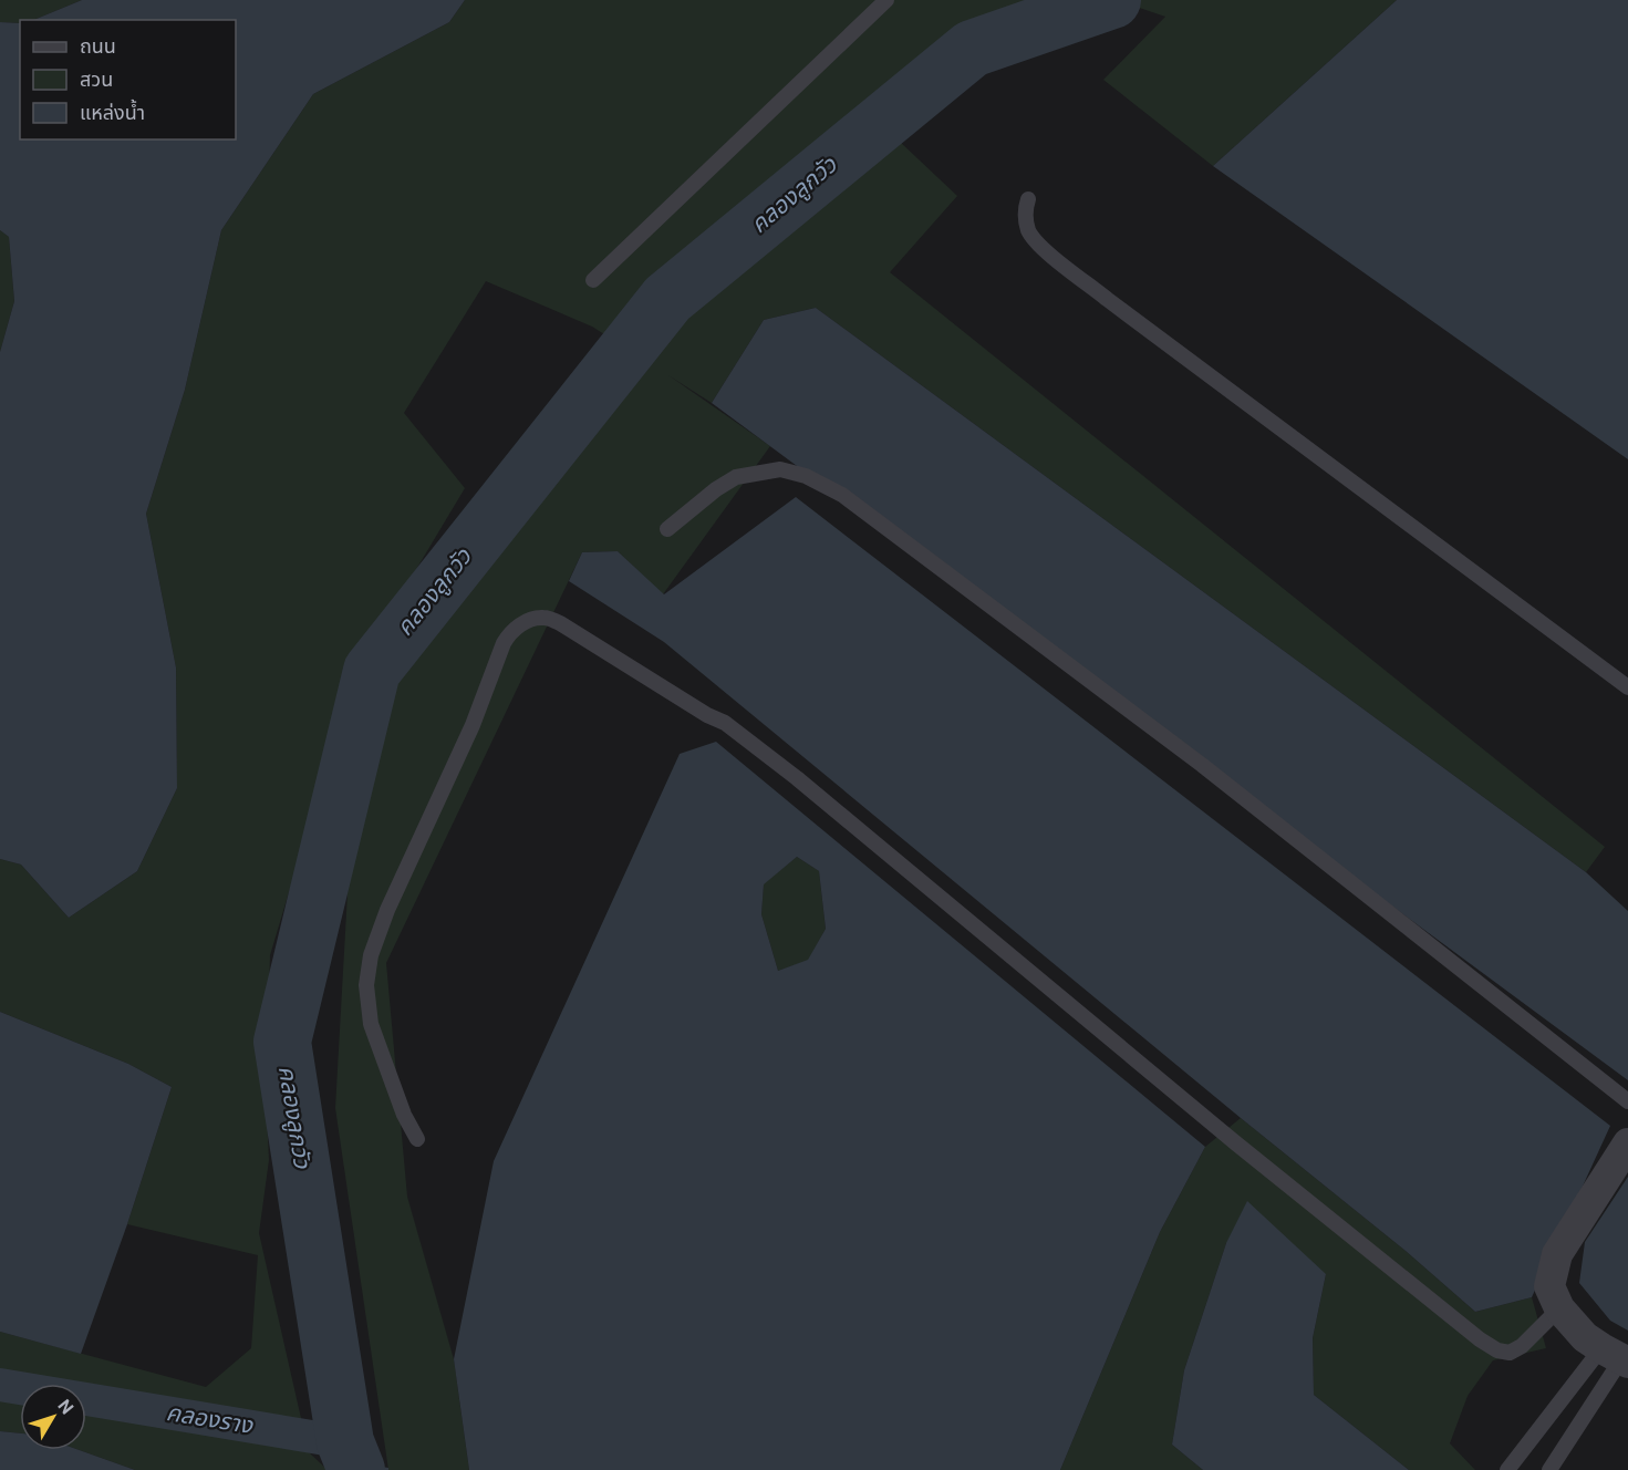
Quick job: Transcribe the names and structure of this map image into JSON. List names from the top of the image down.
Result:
{
  "water": ["คลองลูกวัว", "คลองราง"],
  "legend": ["ถนน", "สวน", "แหล่งน้ำ"],
  "north": "top right"
}
